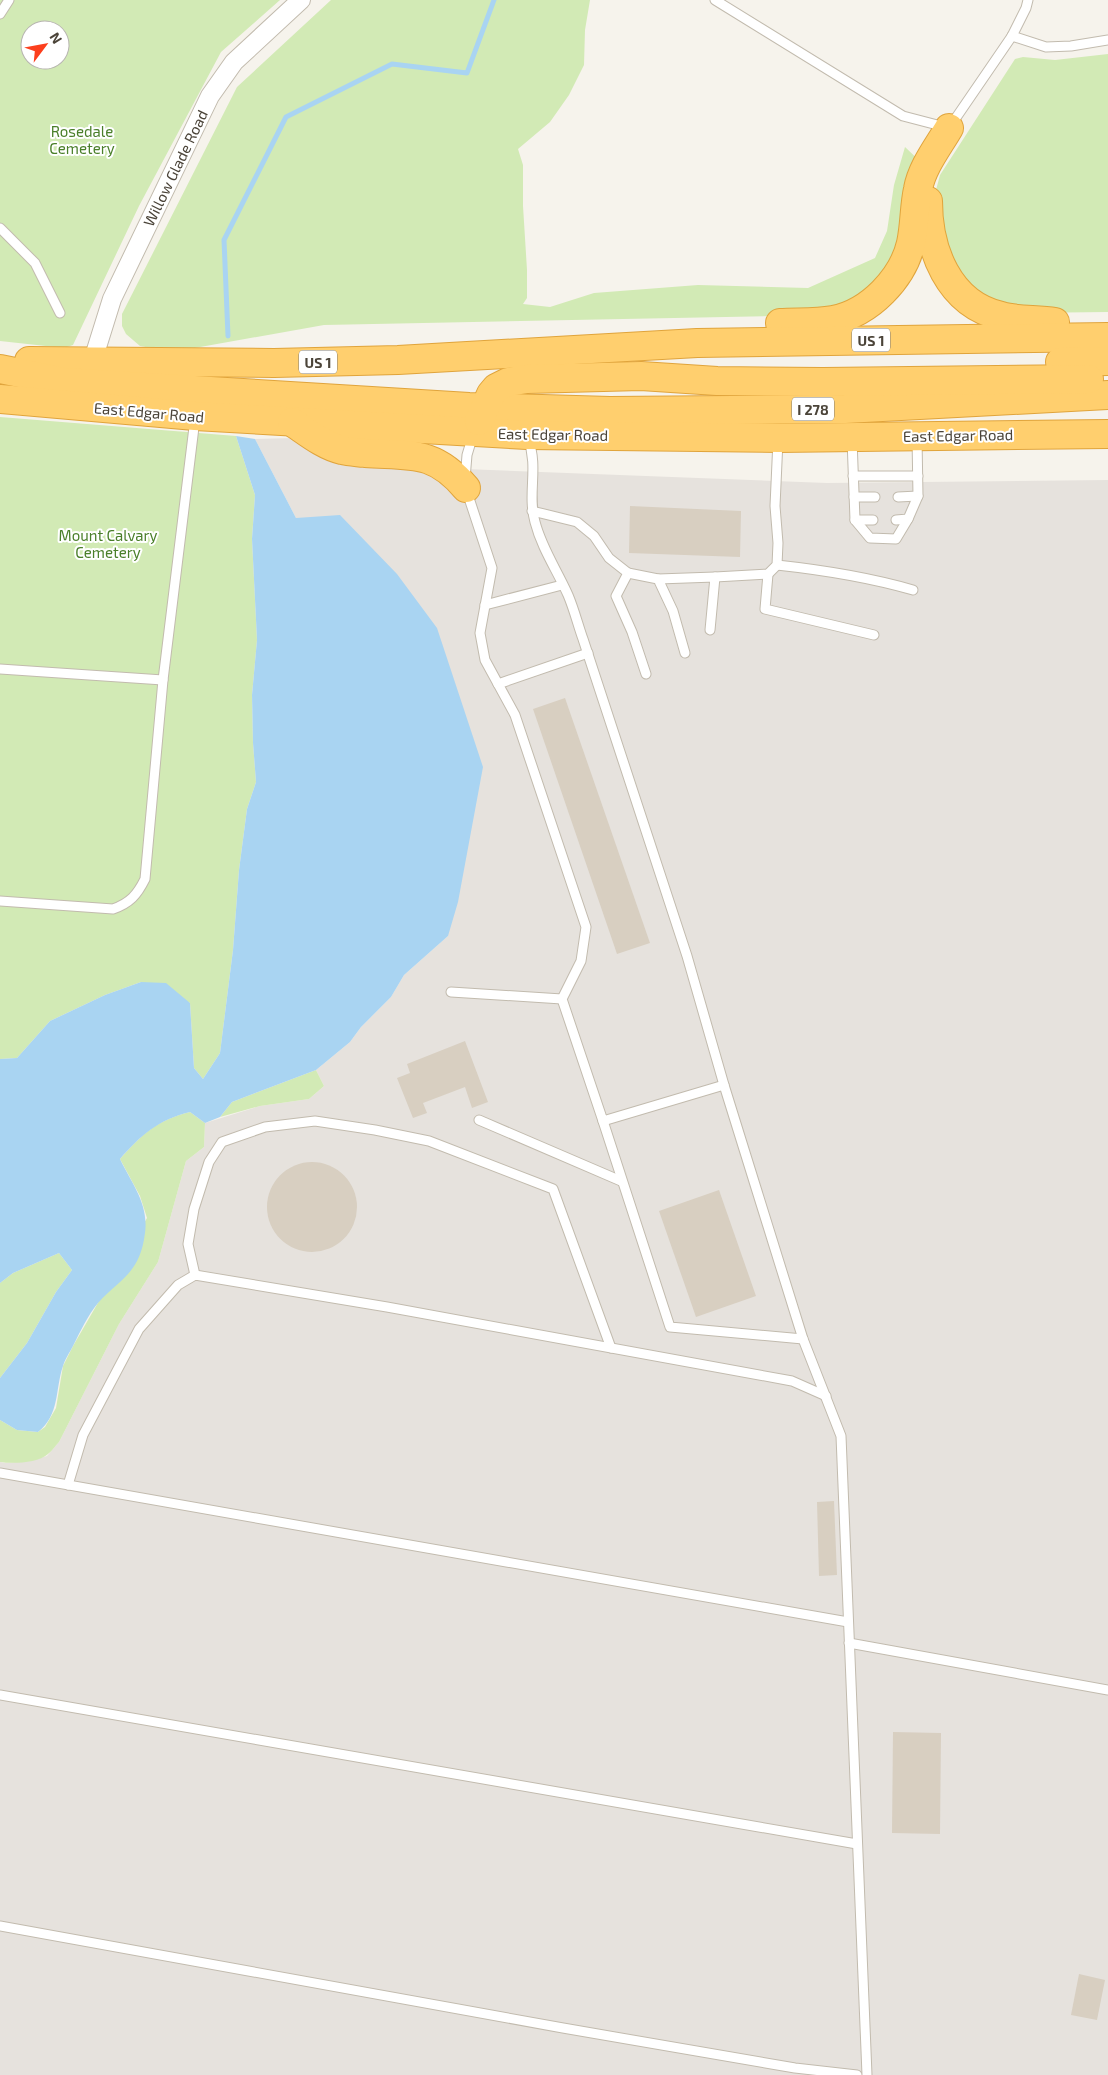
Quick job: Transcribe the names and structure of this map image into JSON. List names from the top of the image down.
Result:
{
  "streets": {
    "highway": ["US 1", "I 278", "East Edgar Road"],
    "street": ["Willow Glade Road"]
  },
  "crossings": [
    ["Willow Glade Road", "US 1"],
    ["I 278", "East Edgar Road"]
  ],
  "parks": ["Rosedale Cemetery", "Mount Calvary Cemetery"],
  "north": "top right"
}
